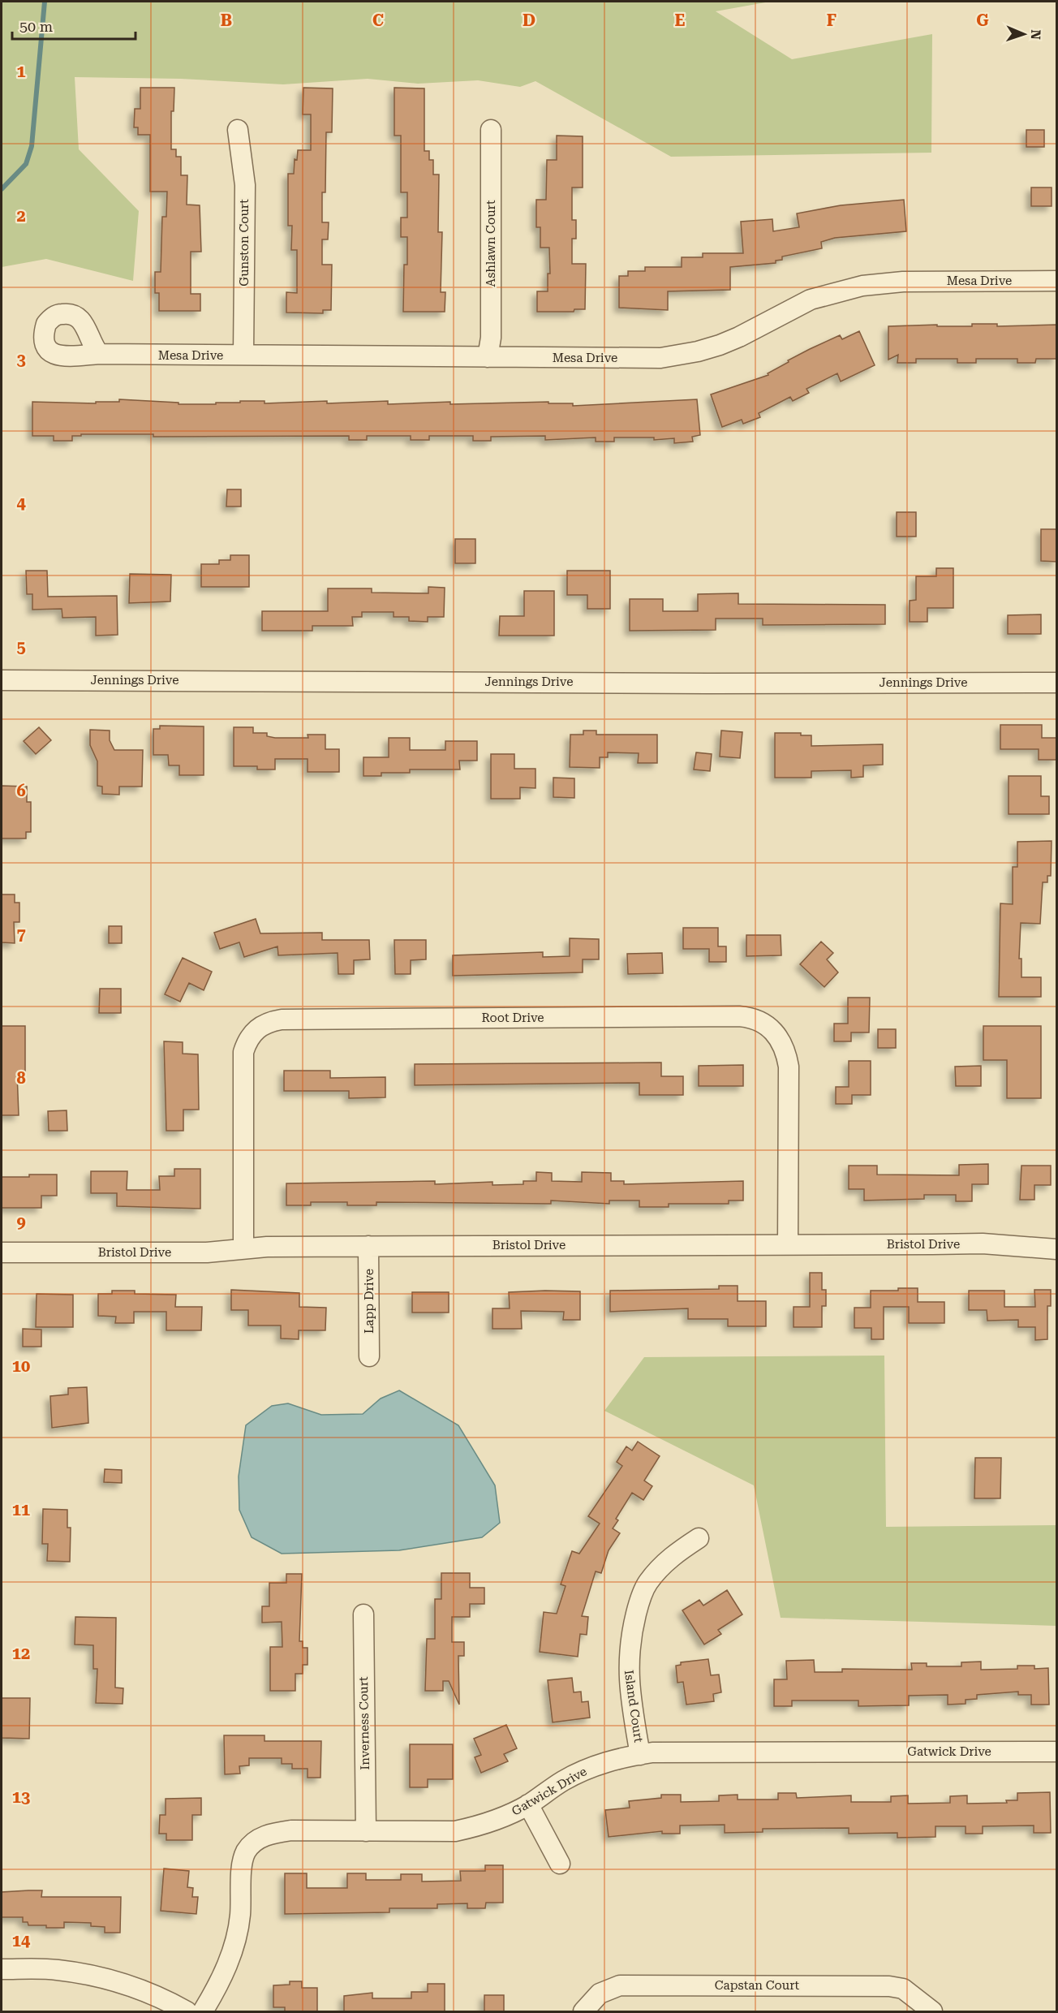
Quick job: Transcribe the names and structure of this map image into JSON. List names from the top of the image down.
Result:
{
  "streets": {
    "street": [
      "Gunston Court",
      "Ashlawn Court",
      "Mesa Drive",
      "Jennings Drive",
      "Root Drive",
      "Bristol Drive",
      "Lapp Drive",
      "Island Court",
      "Inverness Court",
      "Gatwick Drive",
      "Capstan Court"
    ]
  },
  "crossings": [
    ["Gunston Court", "Mesa Drive"],
    ["Ashlawn Court", "Mesa Drive"],
    ["Root Drive", "Bristol Drive"],
    ["Bristol Drive", "Lapp Drive"],
    ["Island Court", "Gatwick Drive"],
    ["Inverness Court", "Gatwick Drive"]
  ],
  "scale_bar": "50 m",
  "north": "right",
  "grid": {
    "columns": [
      "B",
      "C",
      "D",
      "E",
      "F",
      "G"
    ],
    "rows": [
      "1",
      "2",
      "3",
      "4",
      "5",
      "6",
      "7",
      "8",
      "9",
      "10",
      "11",
      "12",
      "13",
      "14"
    ]
  }
}
